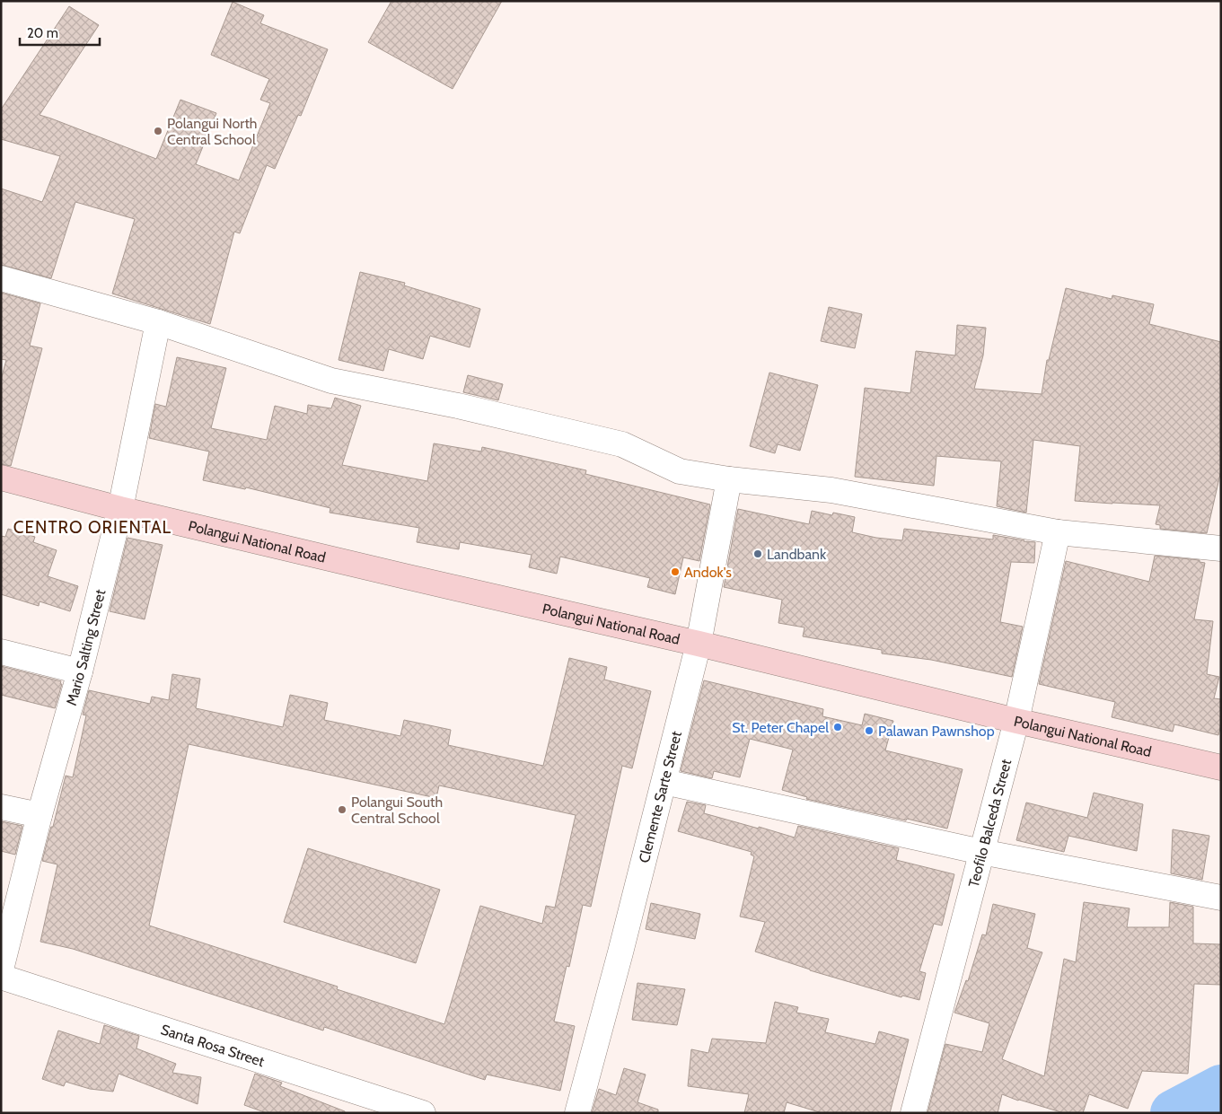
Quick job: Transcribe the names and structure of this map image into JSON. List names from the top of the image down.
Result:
{
  "streets": {
    "main road": ["Polangui National Road"],
    "street": [
      "Mario Salting Street",
      "Clemente Sarte Street",
      "Teofilo Balceda Street",
      "Santa Rosa Street"
    ]
  },
  "crossings": [
    ["Polangui National Road", "Mario Salting Street"],
    ["Polangui National Road", "Clemente Sarte Street"],
    ["Polangui National Road", "Teofilo Balceda Street"]
  ],
  "districts": ["CENTRO ORIENTAL"],
  "places": [
    "Polangui North Central School",
    "Landbank",
    "Andok's",
    "St. Peter Chapel",
    "Palawan Pawnshop",
    "Polangui South Central School"
  ],
  "scale_bar": "20 m"
}
